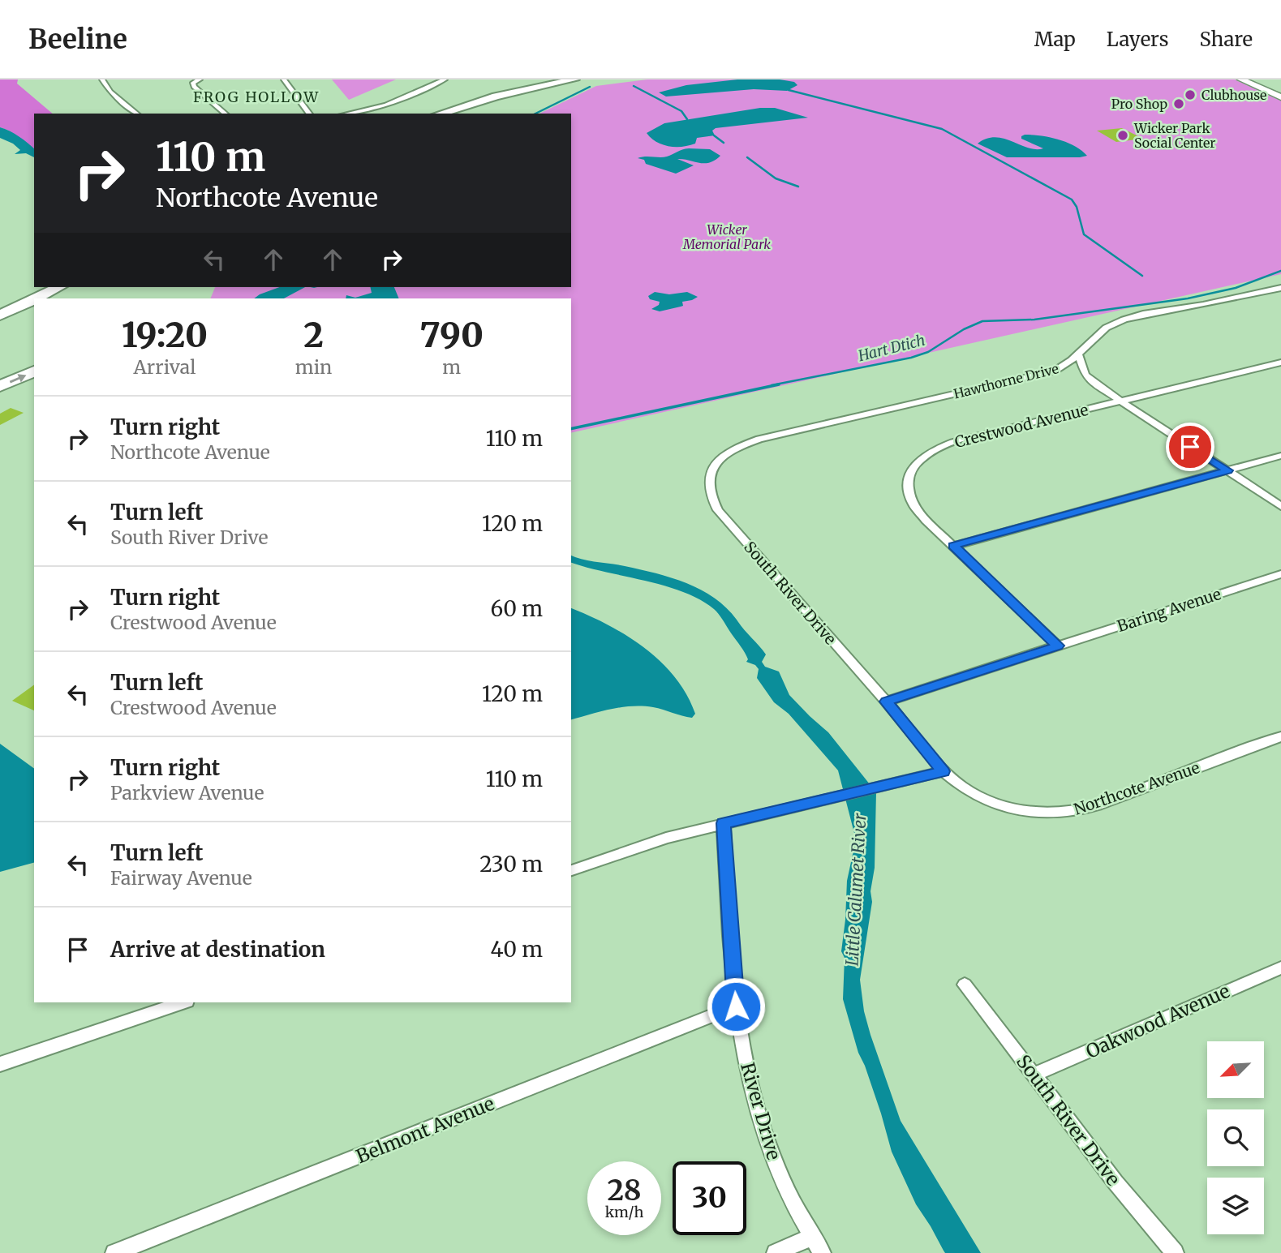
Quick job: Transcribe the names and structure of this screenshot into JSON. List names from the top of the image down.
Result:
{
  "streets": {
    "street": [
      "Hawthorne Drive",
      "Crestwood Avenue",
      "South River Drive",
      "Baring Avenue",
      "Northcote Avenue",
      "Oakwood Avenue",
      "River Drive",
      "Belmont Avenue"
    ]
  },
  "crossings": [
    ["Hawthorne Drive", "South River Drive"],
    ["Crestwood Avenue", "Baring Avenue"],
    ["South River Drive", "Northcote Avenue"],
    ["South River Drive", "Oakwood Avenue"],
    ["River Drive", "Belmont Avenue"]
  ],
  "districts": ["FROG HOLLOW"],
  "water": ["Hart Dtich", "Little Calumet River"],
  "parks": ["Wicker Memorial Park"],
  "places": ["Clubhouse", "Pro Shop", "Wicker Park Social Center"],
  "north": "bottom left",
  "page": {
    "header": "Beeline",
    "nav": ["Map", "Layers", "Share"],
    "turn": ["110 m", "Northcote Avenue"],
    "eta": [
      "19:20",
      "Arrival",
      "2",
      "min",
      "790",
      "m"
    ],
    "list": [
      {
        "name": "Turn right",
        "note": "Northcote Avenue",
        "value": "110 m"
      },
      {
        "name": "Turn left",
        "note": "South River Drive",
        "value": "120 m"
      },
      {
        "name": "Turn right",
        "note": "Crestwood Avenue",
        "value": "60 m"
      },
      {
        "name": "Turn left",
        "note": "Crestwood Avenue",
        "value": "120 m"
      },
      {
        "name": "Turn right",
        "note": "Parkview Avenue",
        "value": "110 m"
      },
      {
        "name": "Turn left",
        "note": "Fairway Avenue",
        "value": "230 m"
      },
      {
        "name": "Arrive at destination",
        "value": "40 m"
      }
    ],
    "speed": "28 km/h",
    "limit": "30"
  }
}
